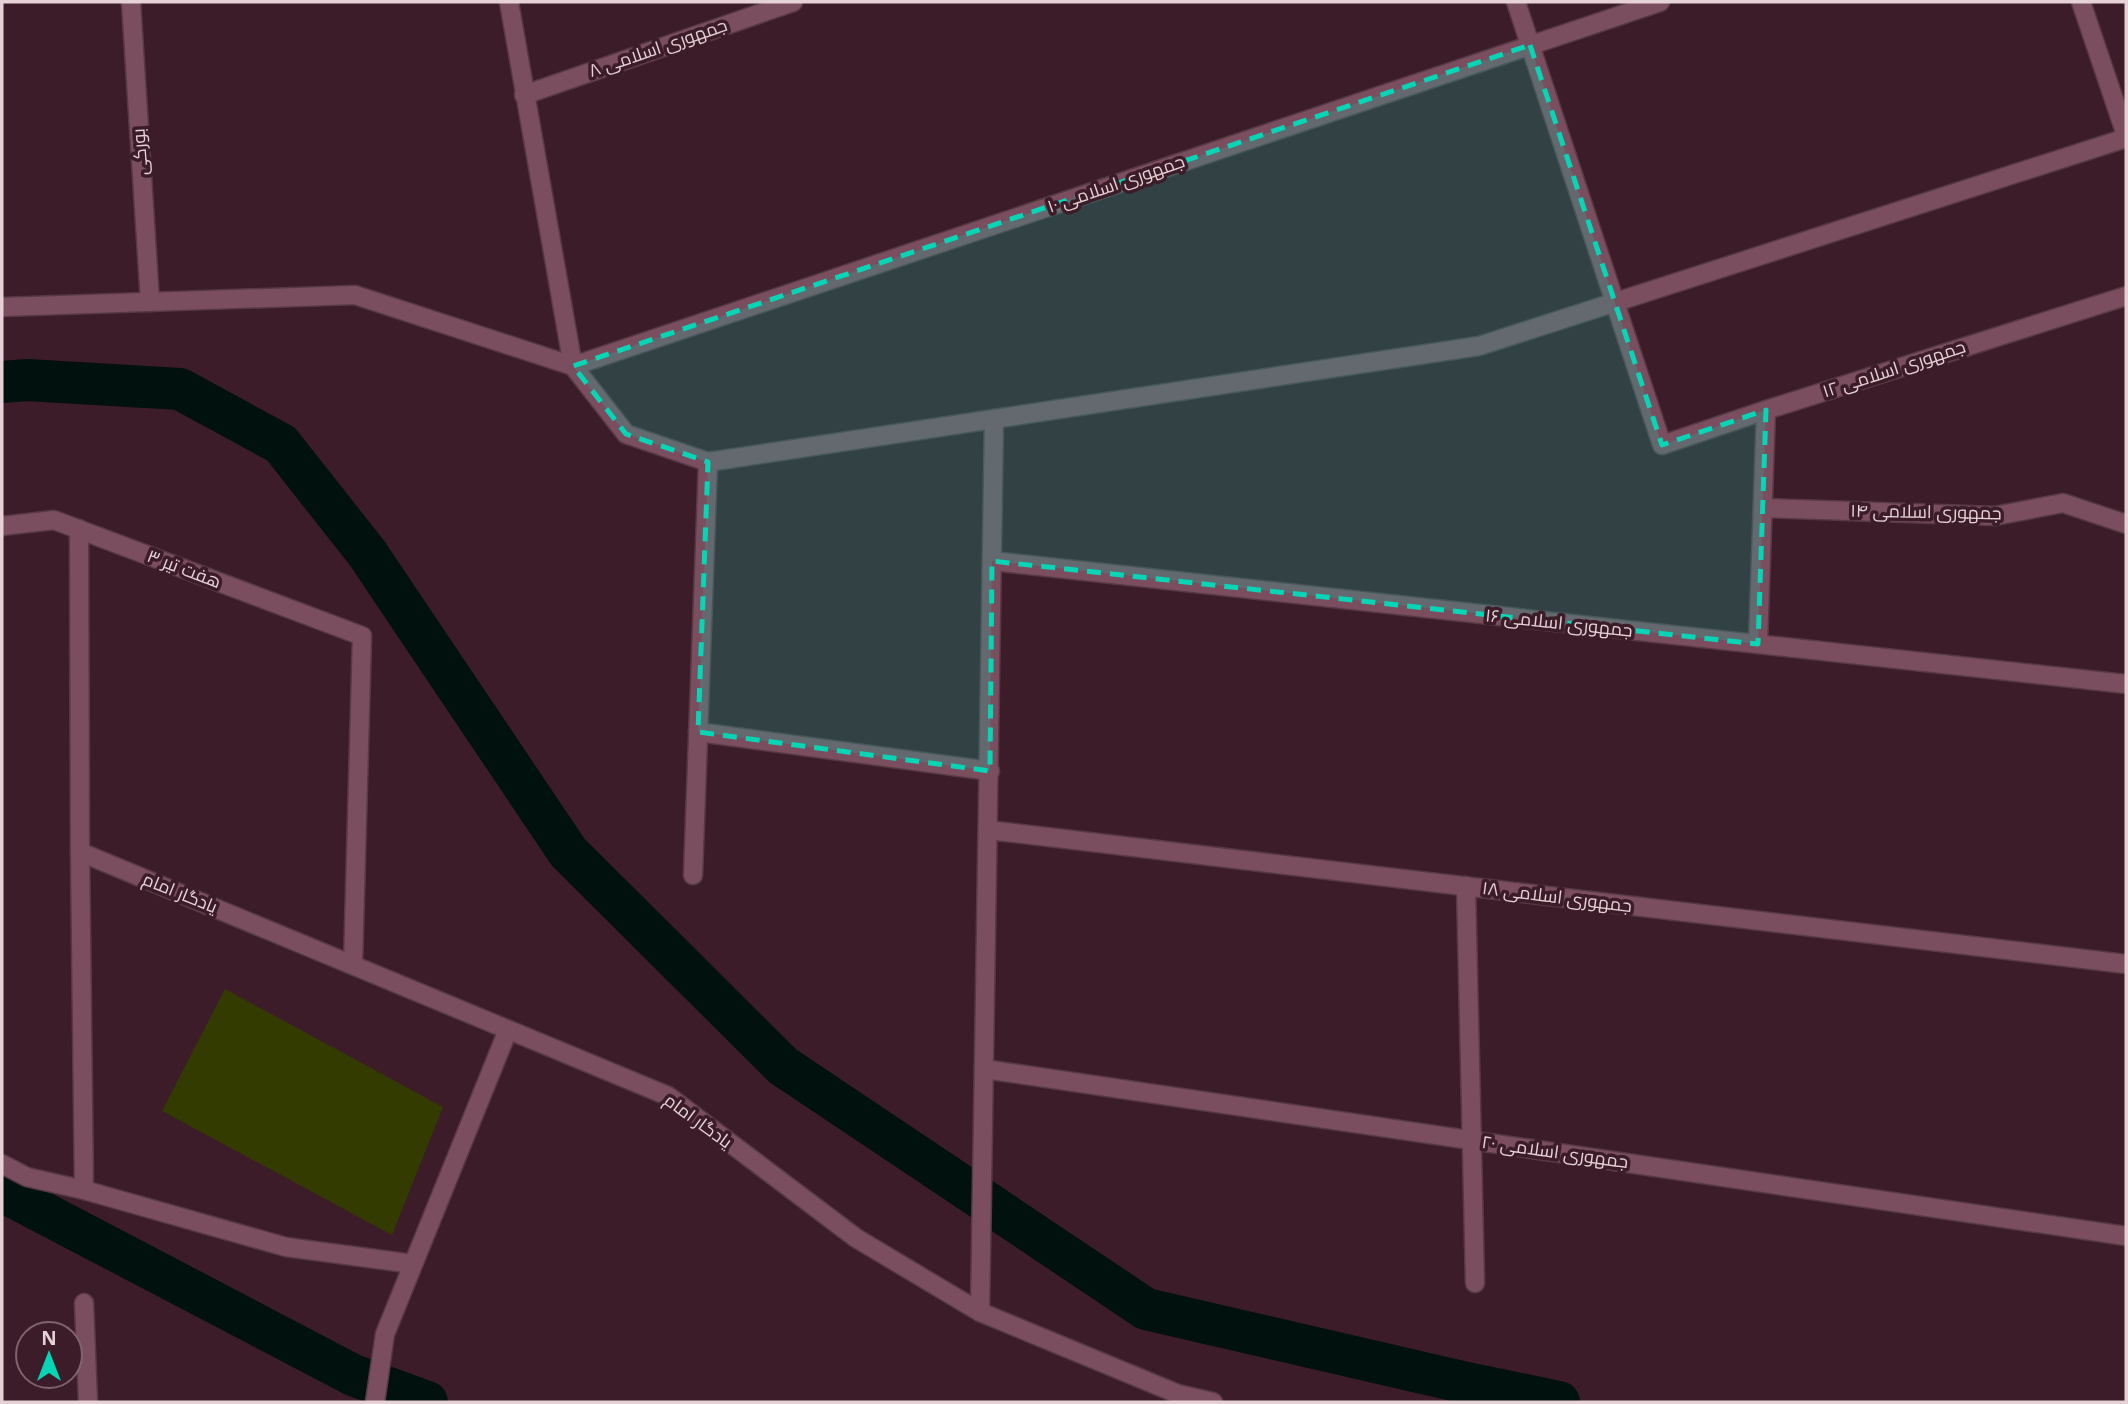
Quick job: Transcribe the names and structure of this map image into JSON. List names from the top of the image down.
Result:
{
  "streets": {
    "street": [
      "جمهوری اسلامی ۸",
      "بورکی",
      "جمهوری اسلامی ۱۰",
      "جمهوری اسلامی ۱۲",
      "جمهوری اسلامی ۱۴",
      "هفت تیر ۳",
      "جمهوری اسلامی ۱۶",
      "یادگار امام",
      "جمهوری اسلامی ۱۸",
      "جمهوری اسلامی ۲۰"
    ]
  },
  "crossings": [
    ["هفت تیر ۳", "یادگار امام"]
  ],
  "north": "top"
}
